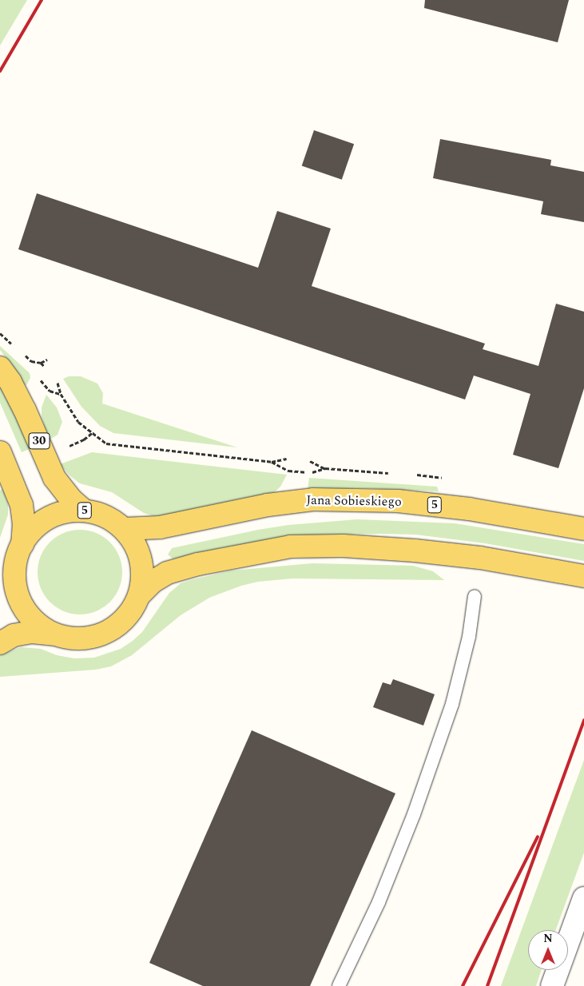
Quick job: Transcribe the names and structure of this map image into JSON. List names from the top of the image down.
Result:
{
  "streets": {
    "main road": ["30", "Jana Sobieskiego", "5"]
  },
  "crossings": [
    ["30", "Jana Sobieskiego"],
    ["30", "5"],
    ["Jana Sobieskiego", "5"]
  ],
  "north": "top"
}
